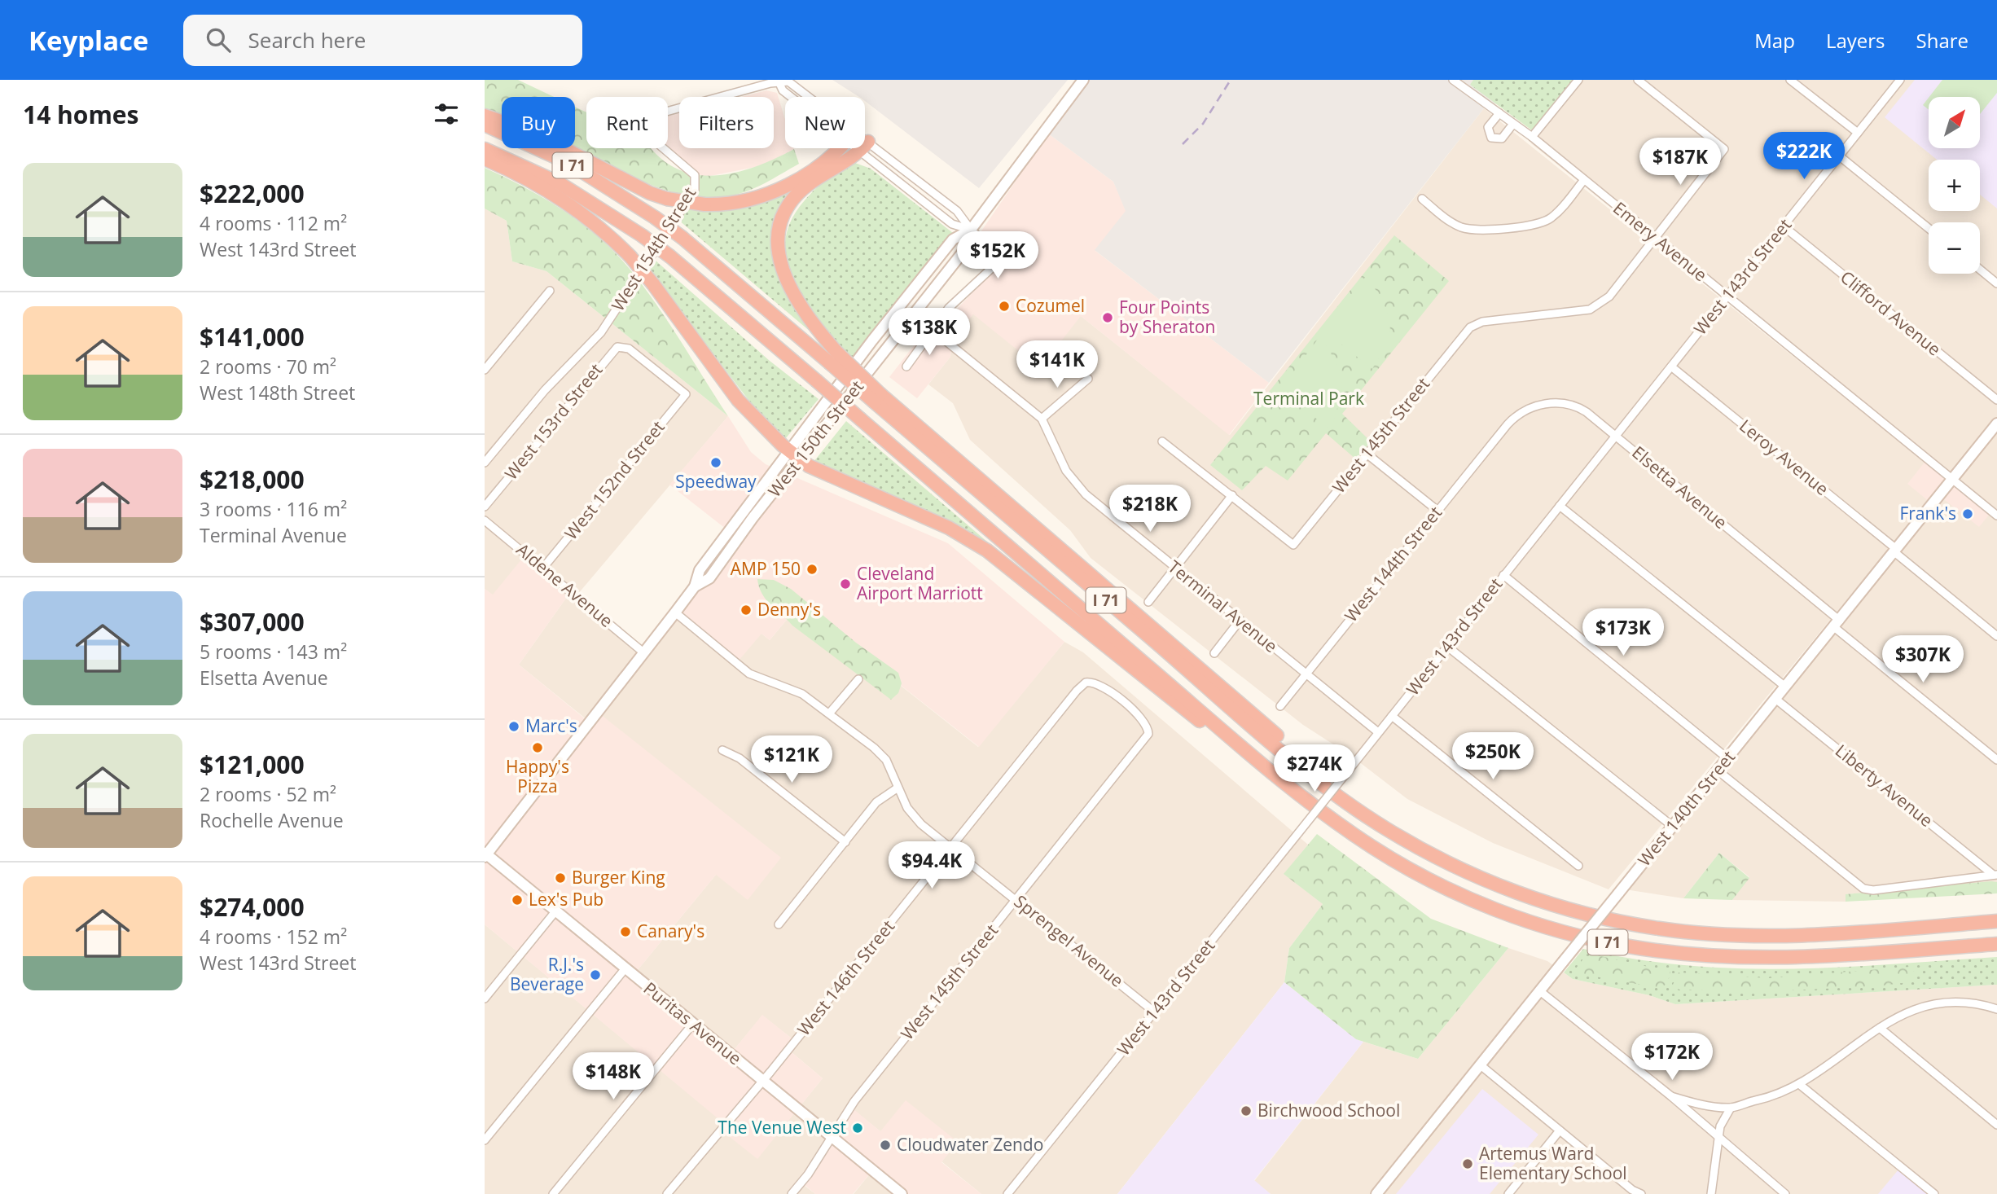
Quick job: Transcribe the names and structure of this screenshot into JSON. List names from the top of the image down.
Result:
{
  "streets": {
    "highway": ["I 71"],
    "street": [
      "Emery Avenue",
      "West 154th Street",
      "West 143rd Street",
      "Clifford Avenue",
      "West 153rd Street",
      "West 145th Street",
      "West 150th Street",
      "Leroy Avenue",
      "West 152nd Street",
      "Elsetta Avenue",
      "West 144th Street",
      "Aldene Avenue",
      "Terminal Avenue",
      "Liberty Avenue",
      "West 140th Street",
      "Sprengel Avenue",
      "West 146th Street",
      "Puritas Avenue"
    ]
  },
  "crossings": [
    ["Emery Avenue", "West 143rd Street"],
    ["Emery Avenue", "West 145th Street"],
    ["Emery Avenue", "West 140th Street"],
    ["West 143rd Street", "Clifford Avenue"],
    ["West 143rd Street", "Leroy Avenue"],
    ["West 143rd Street", "Elsetta Avenue"],
    ["West 143rd Street", "Terminal Avenue"],
    ["West 143rd Street", "Sprengel Avenue"],
    ["West 153rd Street", "West 152nd Street"],
    ["West 145th Street", "Sprengel Avenue"],
    ["West 145th Street", "West 146th Street"],
    ["West 145th Street", "Puritas Avenue"],
    ["West 150th Street", "Aldene Avenue"],
    ["West 150th Street", "Sprengel Avenue"],
    ["West 150th Street", "Puritas Avenue"],
    ["Leroy Avenue", "West 140th Street"],
    ["West 152nd Street", "Aldene Avenue"],
    ["Elsetta Avenue", "West 144th Street"],
    ["Elsetta Avenue", "West 140th Street"],
    ["West 144th Street", "Terminal Avenue"],
    ["Liberty Avenue", "West 140th Street"],
    ["Sprengel Avenue", "West 146th Street"],
    ["West 146th Street", "Puritas Avenue"]
  ],
  "parks": ["Terminal Park"],
  "places": [
    "Cozumel",
    "Four Points by Sheraton",
    "Speedway",
    "Frank's",
    "AMP 150",
    "Cleveland Airport Marriott",
    "Denny's",
    "Marc's",
    "Happy's Pizza",
    "Burger King",
    "Lex's Pub",
    "Canary's",
    "R.J.'s Beverage",
    "Birchwood School",
    "The Venue West",
    "Cloudwater Zendo",
    "Artemus Ward Elementary School"
  ],
  "north": "top right",
  "page": {
    "header": "Keyplace",
    "search": "Search here",
    "nav": ["Map", "Layers", "Share"],
    "heading": "14 homes",
    "map_buttons": ["+", "−"],
    "chip": [
      "Buy",
      "Rent",
      "Filters",
      "New"
    ],
    "price": [
      "$222K",
      "$187K",
      "$152K",
      "$138K",
      "$141K",
      "$218K",
      "$173K",
      "$307K",
      "$250K",
      "$121K",
      "$274K",
      "$94.4K",
      "$172K",
      "$148K"
    ],
    "list": [
      {
        "name": "$222,000",
        "note": "4 rooms · 112 m² · West 143rd Street"
      },
      {
        "name": "$141,000",
        "note": "2 rooms · 70 m² · West 148th Street"
      },
      {
        "name": "$218,000",
        "note": "3 rooms · 116 m² · Terminal Avenue"
      },
      {
        "name": "$307,000",
        "note": "5 rooms · 143 m² · Elsetta Avenue"
      },
      {
        "name": "$121,000",
        "note": "2 rooms · 52 m² · Rochelle Avenue"
      },
      {
        "name": "$274,000",
        "note": "4 rooms · 152 m² · West 143rd Street"
      }
    ]
  }
}
